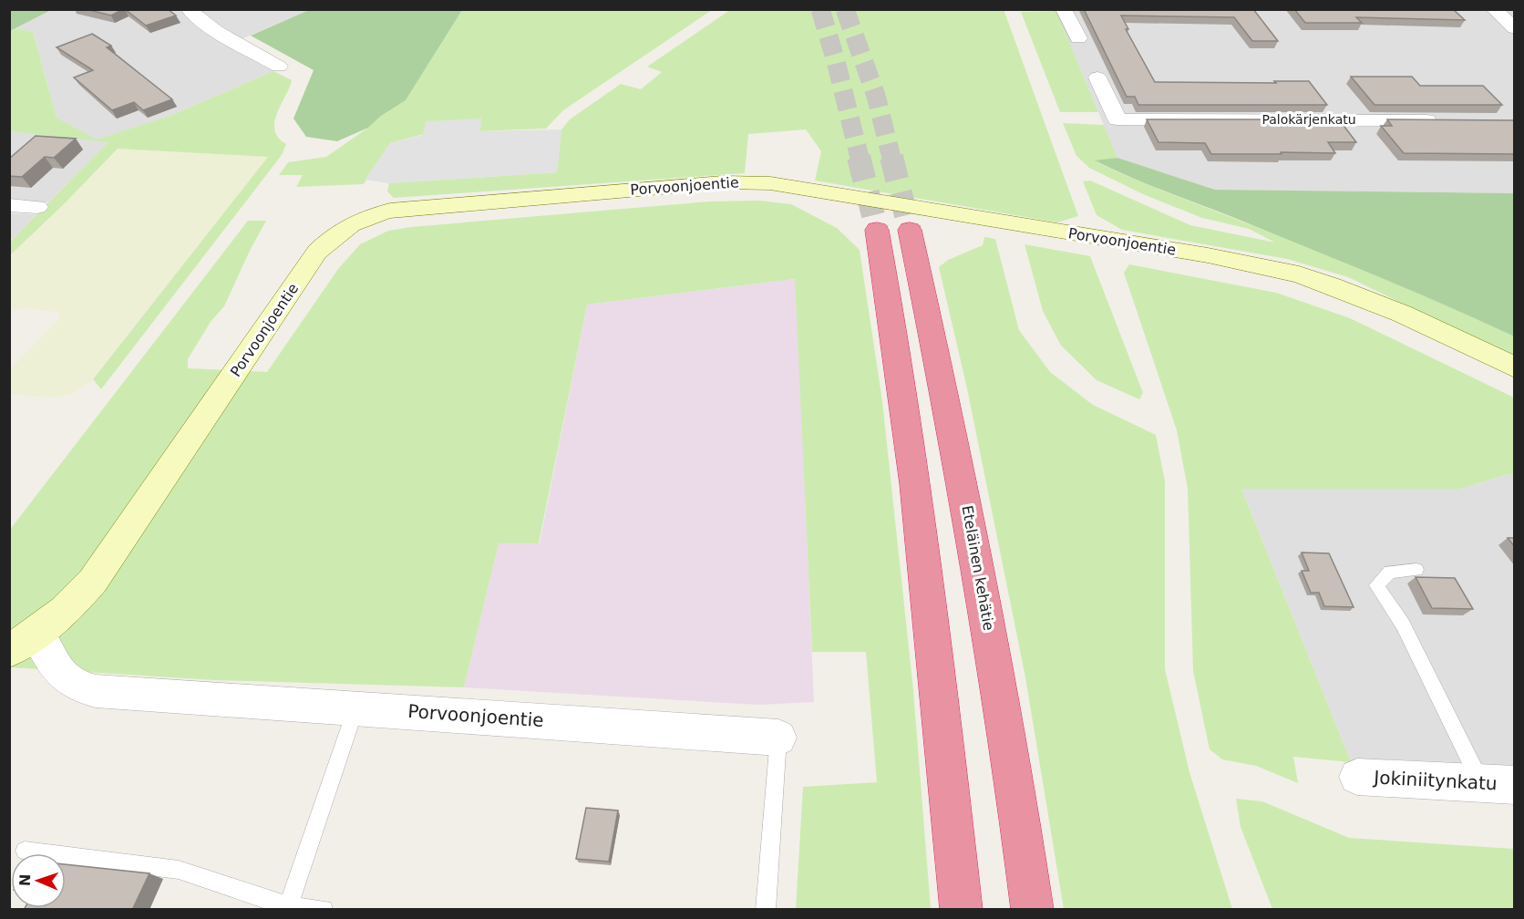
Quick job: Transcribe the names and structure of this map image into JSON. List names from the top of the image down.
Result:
{
  "streets": {
    "highway": ["Eteläinen kehätie"],
    "street": ["Palokärjenkatu", "Porvoonjoentie", "Jokiniitynkatu"]
  },
  "north": "left"
}
